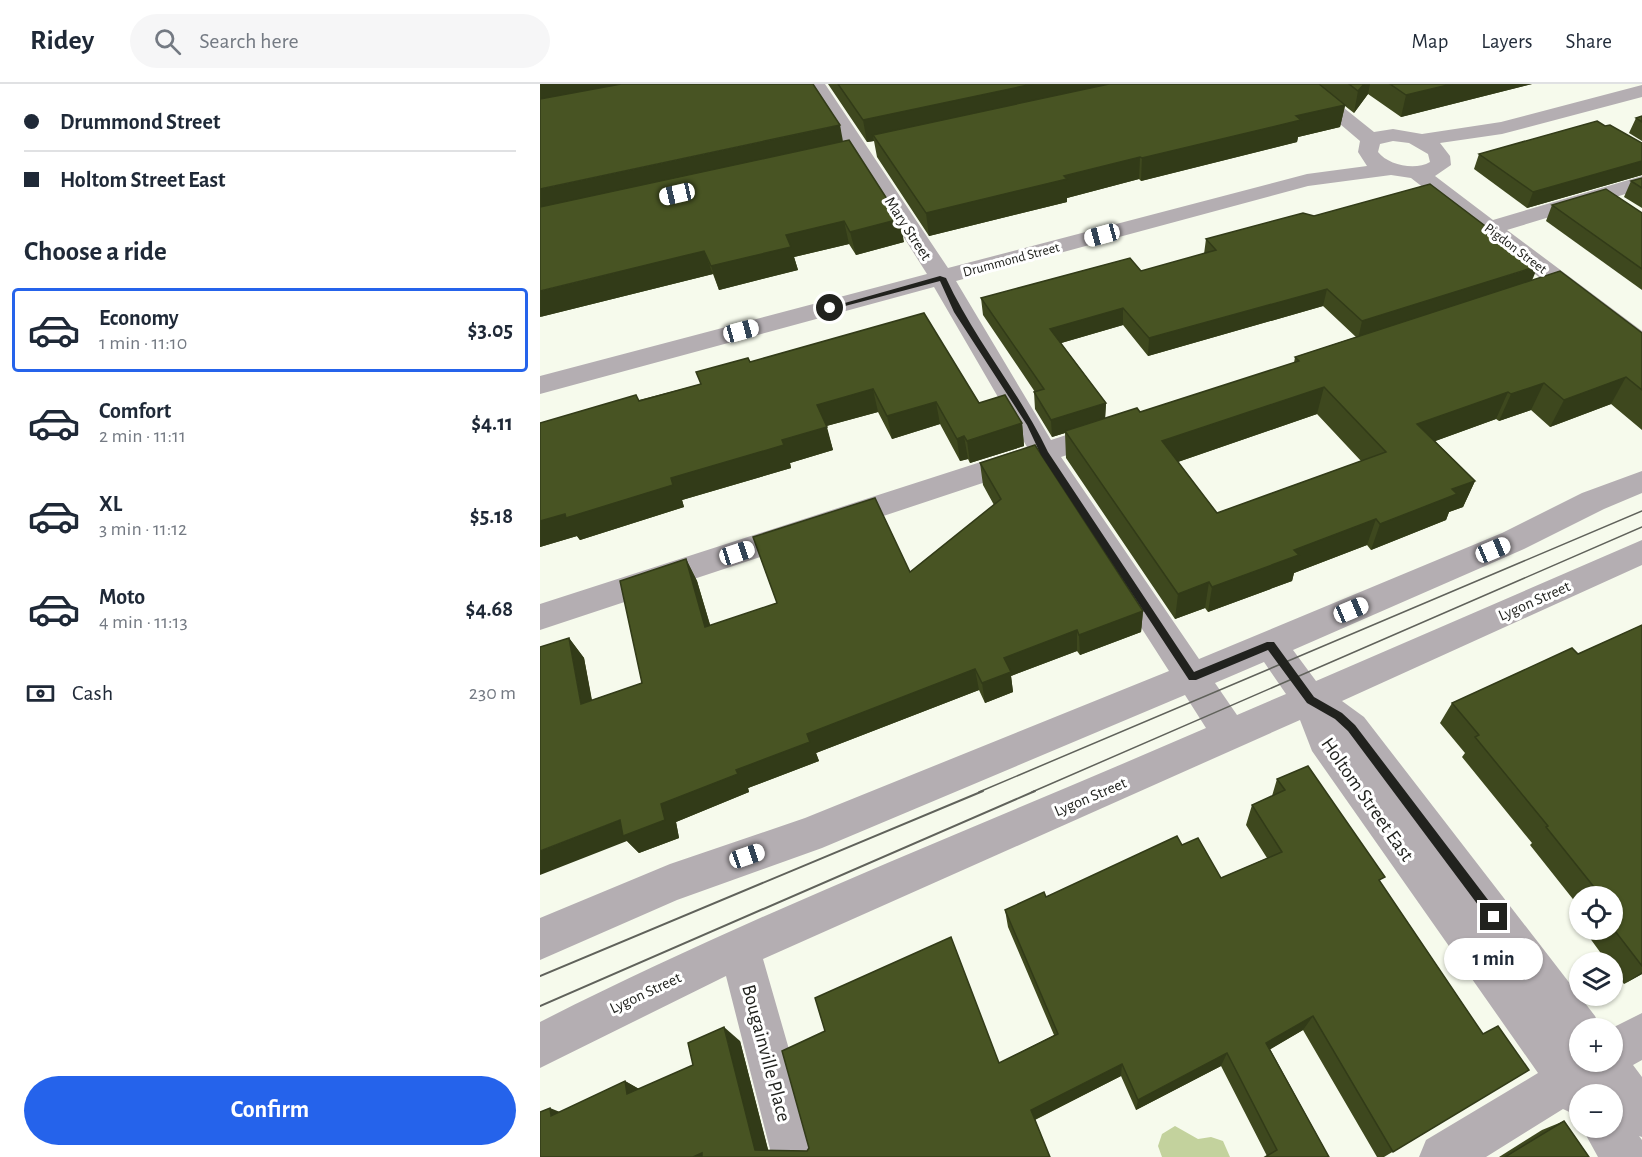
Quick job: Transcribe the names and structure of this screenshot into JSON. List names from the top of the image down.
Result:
{
  "streets": {
    "street": [
      "Mary Street",
      "Pigdon Street",
      "Drummond Street",
      "Lygon Street",
      "Holtom Street East",
      "Bougainville Place"
    ]
  },
  "crossings": [
    ["Mary Street", "Drummond Street"],
    ["Mary Street", "Lygon Street"],
    ["Lygon Street", "Holtom Street East"],
    ["Lygon Street", "Bougainville Place"]
  ],
  "page": {
    "header": "Ridey",
    "search": "Search here",
    "nav": ["Map", "Layers", "Share"],
    "banner": ["Drummond Street", "Holtom Street East"],
    "heading": "Choose a ride",
    "list": [
      {
        "name": "Economy",
        "note": "1 min · 11:10",
        "value": "$3.05"
      },
      {
        "name": "Comfort",
        "note": "2 min · 11:11",
        "value": "$4.11"
      },
      {
        "name": "XL",
        "note": "3 min · 11:12",
        "value": "$5.18"
      },
      {
        "name": "Moto",
        "note": "4 min · 11:13",
        "value": "$4.68"
      }
    ],
    "pay": ["Cash", "230 m"],
    "map_buttons": ["+", "−"],
    "bubble": "1 min",
    "buttons": "Confirm"
  }
}
